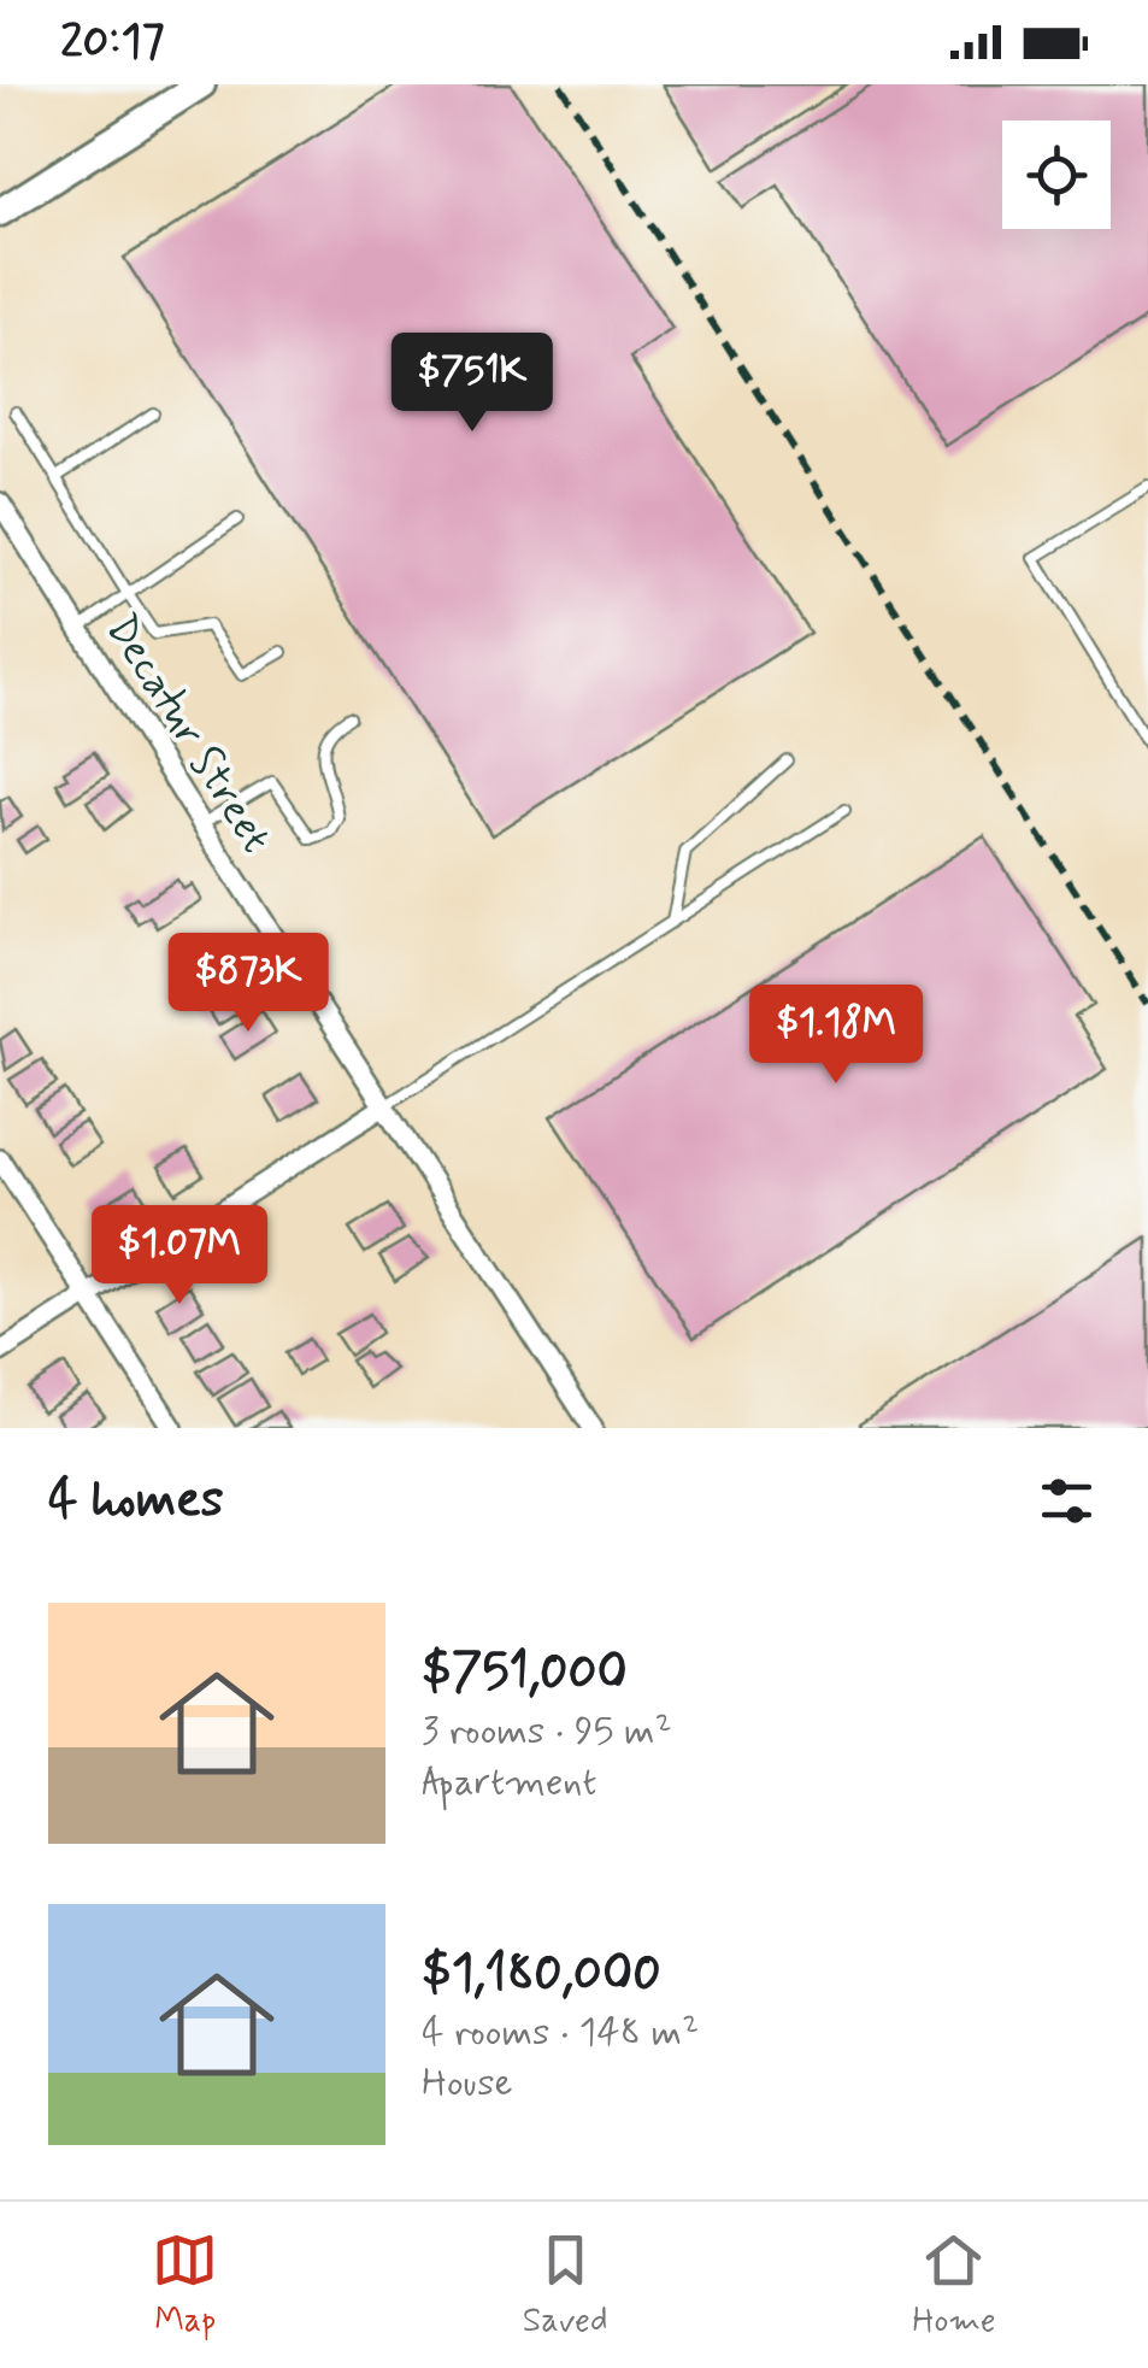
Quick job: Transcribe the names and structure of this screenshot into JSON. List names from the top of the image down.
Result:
{
  "streets": {
    "street": ["Decatur Street"]
  },
  "page": {
    "status": "20:17",
    "price": [
      "$751K",
      "$873K",
      "$1.18M",
      "$1.07M"
    ],
    "heading": "4 homes",
    "list": [
      {
        "name": "$751,000",
        "note": "3 rooms · 95 m² · Apartment"
      },
      {
        "name": "$1,180,000",
        "note": "4 rooms · 148 m² · House"
      }
    ],
    "tabs": ["Map", "Saved", "Home"]
  }
}
